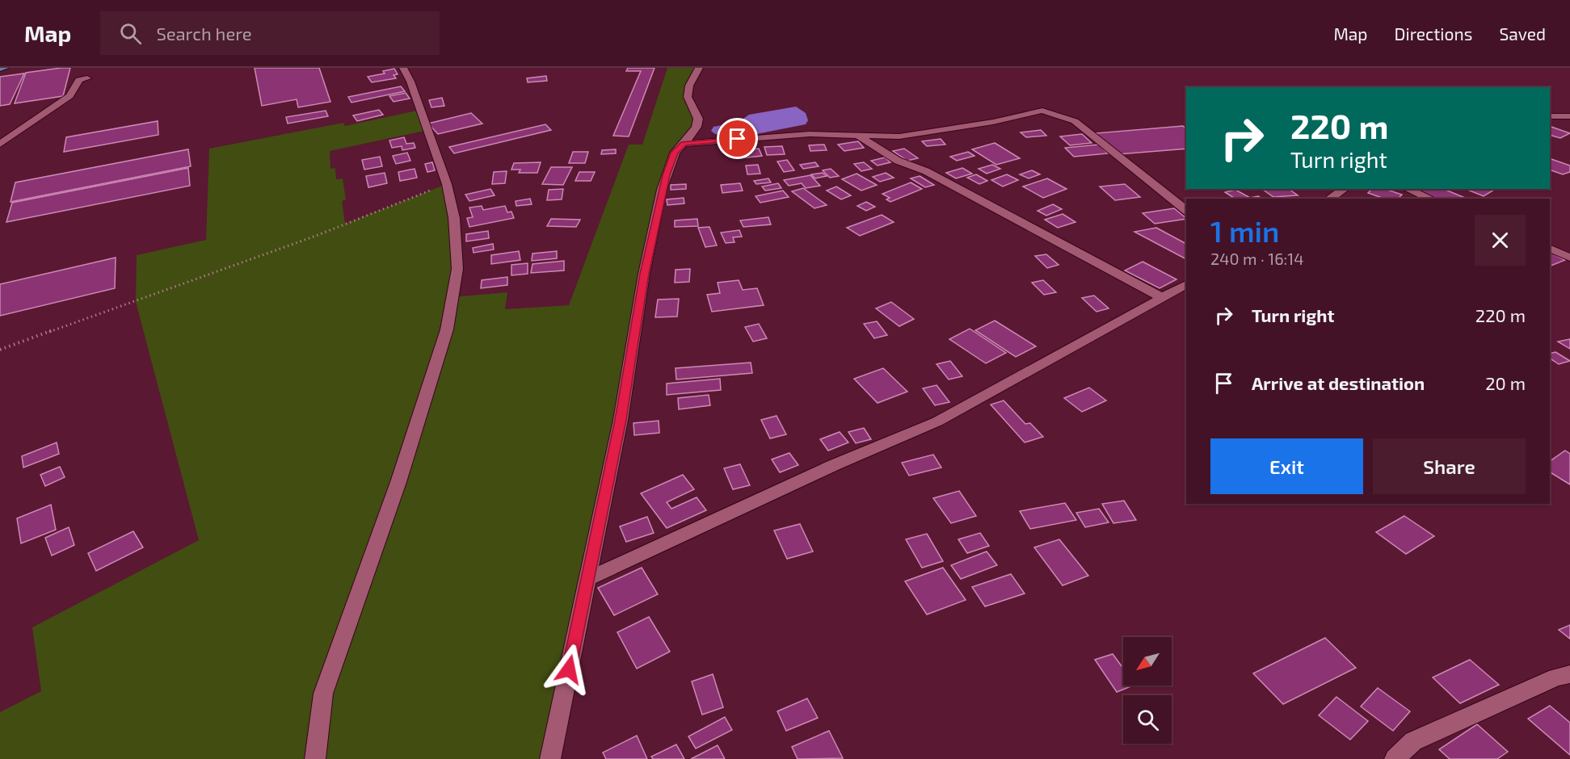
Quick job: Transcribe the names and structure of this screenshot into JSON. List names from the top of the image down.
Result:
{
  "north": "bottom left",
  "page": {
    "header": "Map",
    "search": "Search here",
    "nav": ["Map", "Directions", "Saved"],
    "turn": ["220 m", "Turn right"],
    "heading": ["1 min", "240 m · 16:14"],
    "list": [
      {
        "name": "Turn right",
        "value": "220 m"
      },
      {
        "name": "Arrive at destination",
        "value": "20 m"
      }
    ],
    "buttons": ["Exit", "Share"]
  }
}
